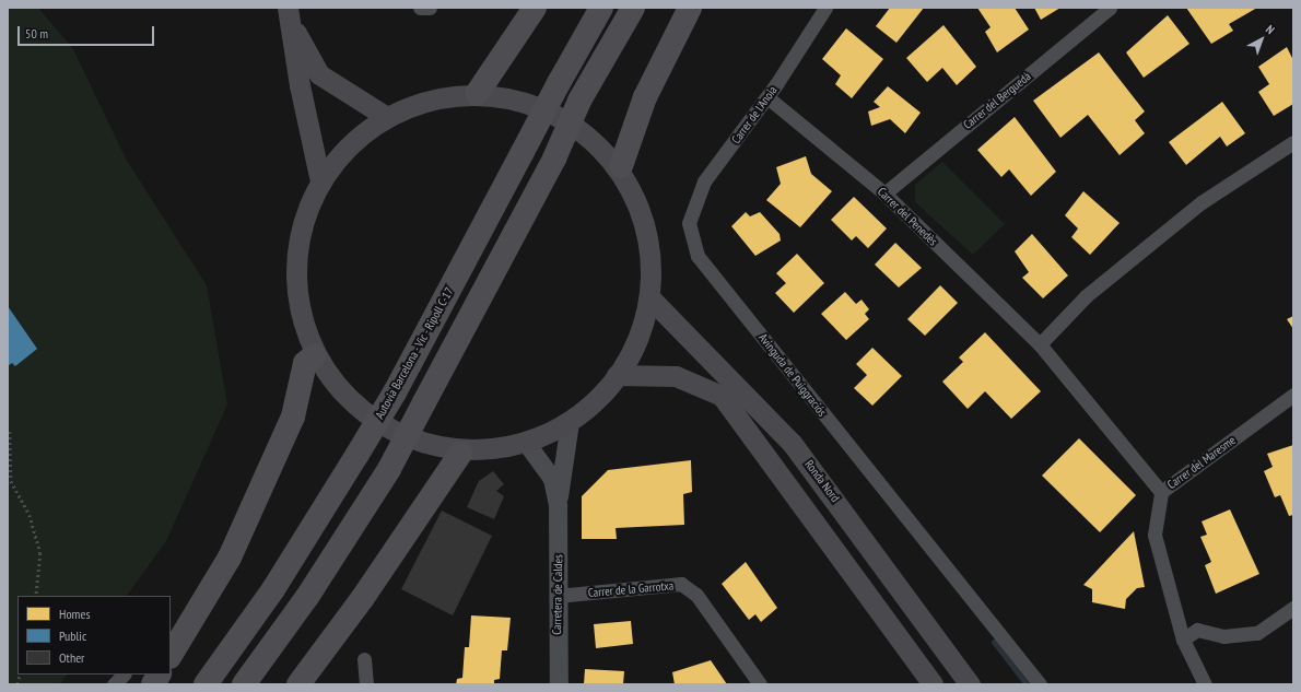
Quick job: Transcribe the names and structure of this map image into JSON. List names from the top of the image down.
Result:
{
  "streets": {
    "highway": ["Autovia Barcelona - Vic - Ripoll C-17"],
    "main road": ["Ronda Nord"],
    "street": [
      "Carrer del Berguedà",
      "Carrer de l'Anoia",
      "Carrer del Penedès",
      "Avinguda de Puiggraciós",
      "Carrer del Maresme",
      "Carrer de la Garrotxa",
      "Carretera de Caldes"
    ]
  },
  "crossings": [
    ["Carrer del Berguedà", "Carrer del Penedès"],
    ["Carrer de l'Anoia", "Carrer del Penedès"],
    ["Carrer de l'Anoia", "Avinguda de Puiggraciós"],
    ["Carrer del Penedès", "Carrer del Maresme"],
    ["Carrer de la Garrotxa", "Carretera de Caldes"]
  ],
  "legend": ["Homes", "Public", "Other"],
  "scale_bar": "50 m",
  "north": "top right"
}
